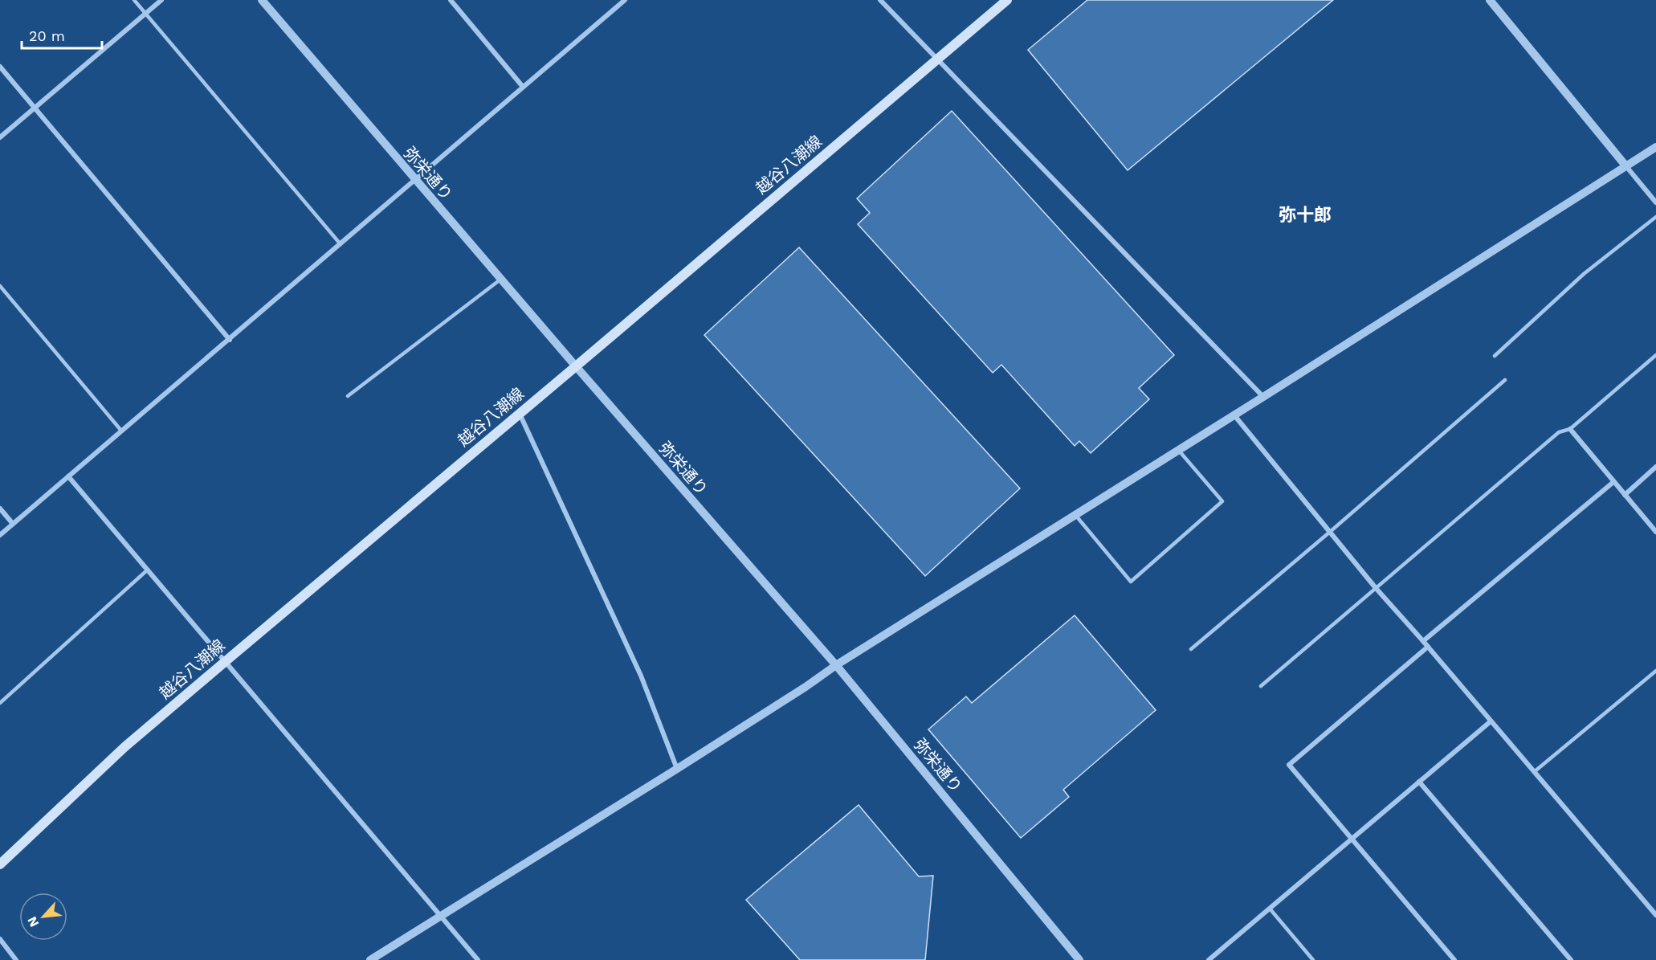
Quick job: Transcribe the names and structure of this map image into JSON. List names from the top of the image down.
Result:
{
  "streets": {
    "main road": ["越谷八潮線"],
    "street": ["弥栄通り"]
  },
  "crossings": [
    ["越谷八潮線", "弥栄通り"]
  ],
  "districts": ["弥十郎"],
  "scale_bar": "20 m",
  "north": "bottom left"
}
